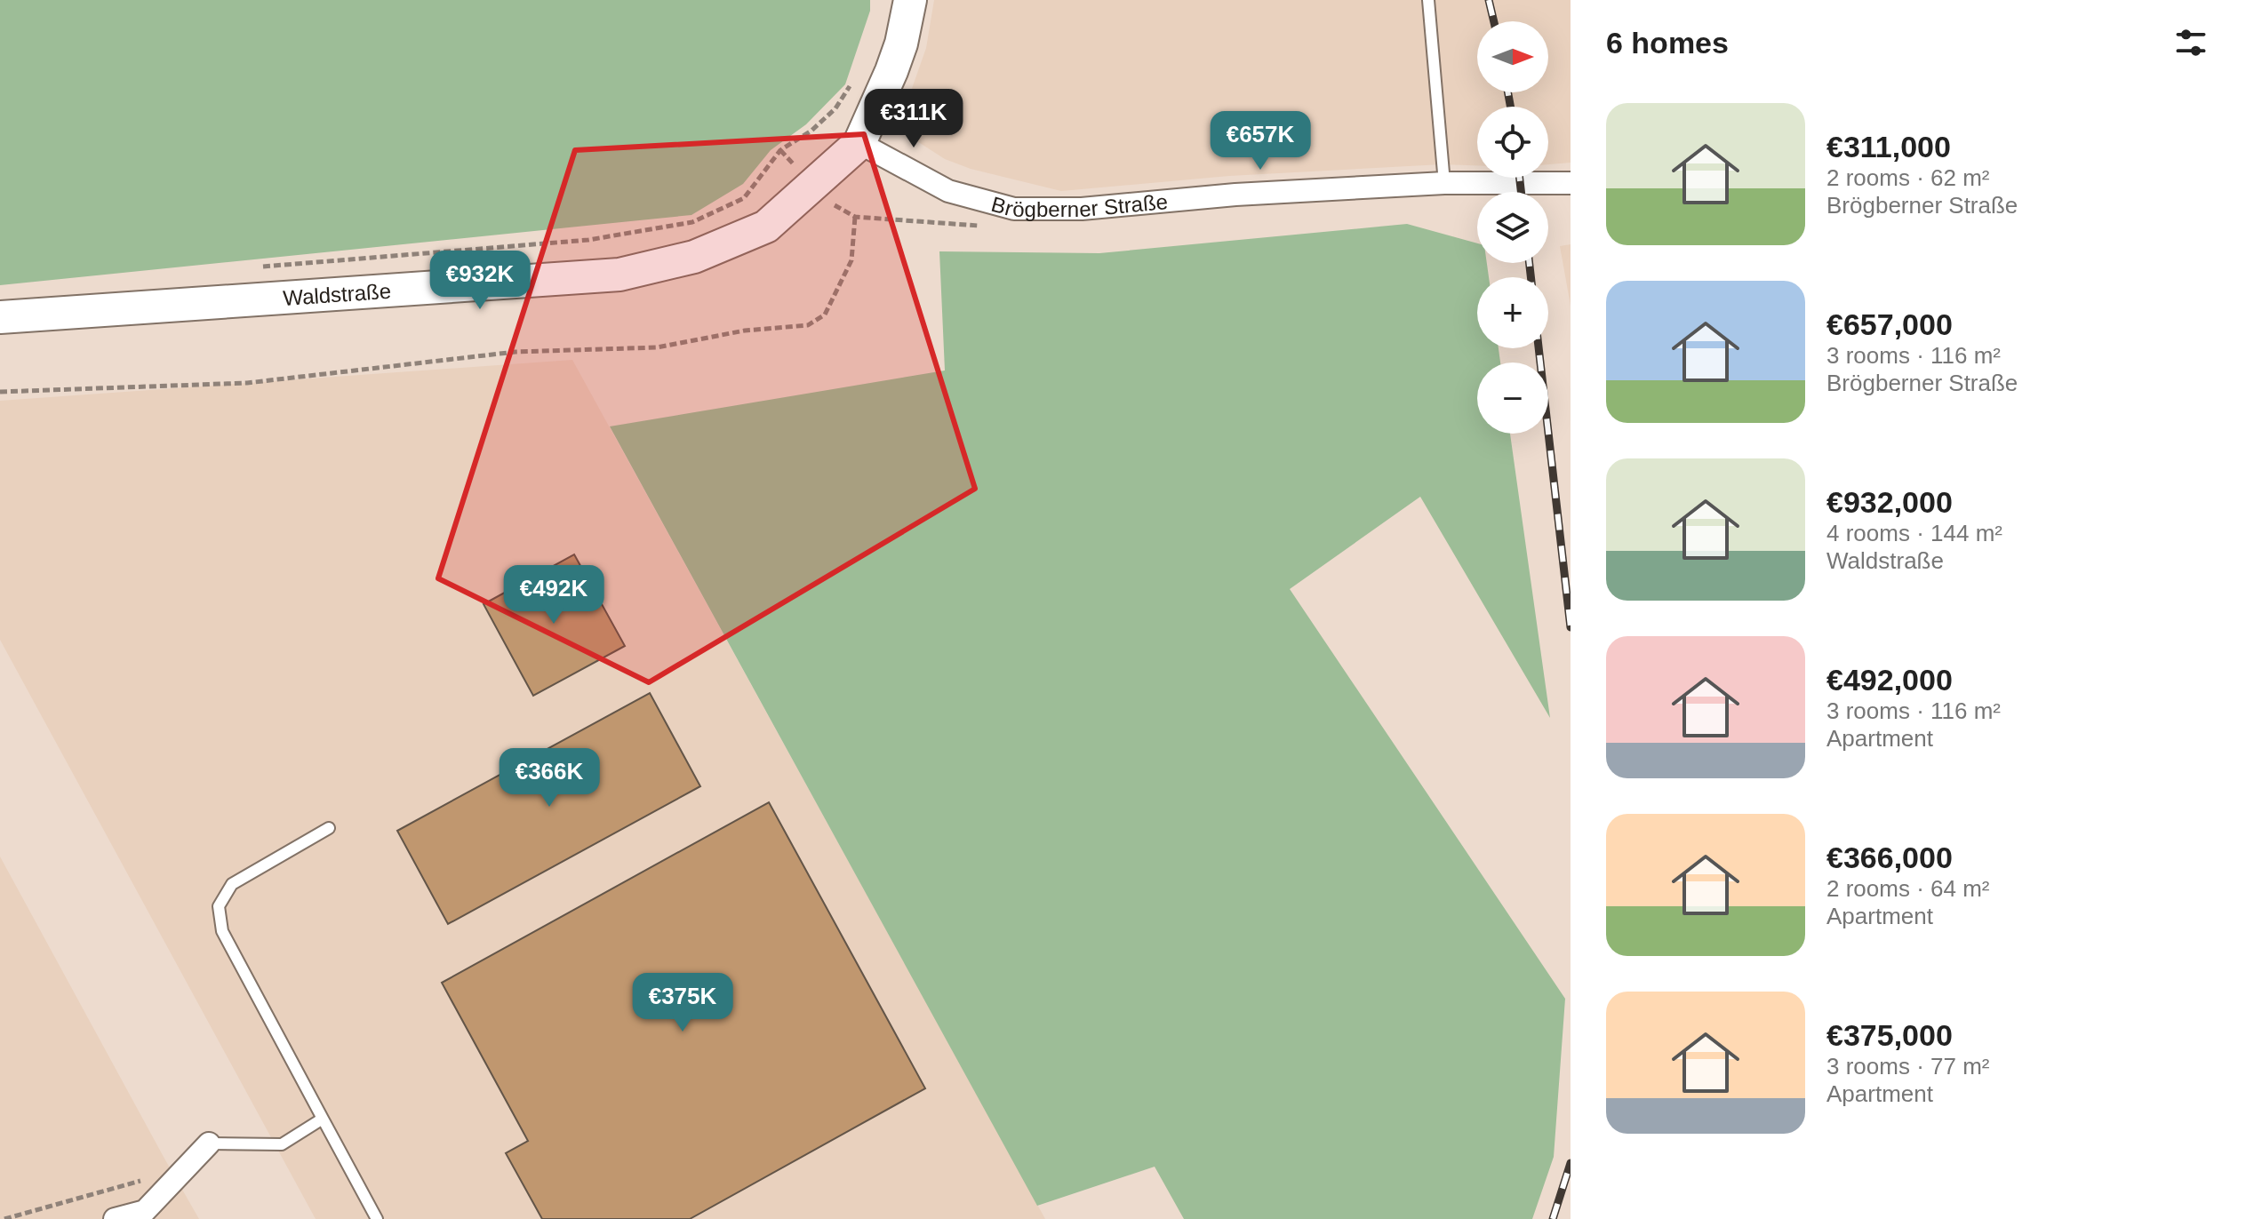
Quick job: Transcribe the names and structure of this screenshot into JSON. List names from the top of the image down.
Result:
{
  "streets": {
    "street": ["Brögberner Straße", "Waldstraße"]
  },
  "crossings": [
    ["Brögberner Straße", "Waldstraße"]
  ],
  "north": "right",
  "page": {
    "heading": "6 homes",
    "map_buttons": ["+", "−"],
    "list": [
      {
        "name": "€311,000",
        "note": "2 rooms · 62 m² · Brögberner Straße"
      },
      {
        "name": "€657,000",
        "note": "3 rooms · 116 m² · Brögberner Straße"
      },
      {
        "name": "€932,000",
        "note": "4 rooms · 144 m² · Waldstraße"
      },
      {
        "name": "€492,000",
        "note": "3 rooms · 116 m² · Apartment"
      },
      {
        "name": "€366,000",
        "note": "2 rooms · 64 m² · Apartment"
      },
      {
        "name": "€375,000",
        "note": "3 rooms · 77 m² · Apartment"
      }
    ],
    "price": [
      "€311K",
      "€657K",
      "€932K",
      "€492K",
      "€366K",
      "€375K"
    ]
  }
}
